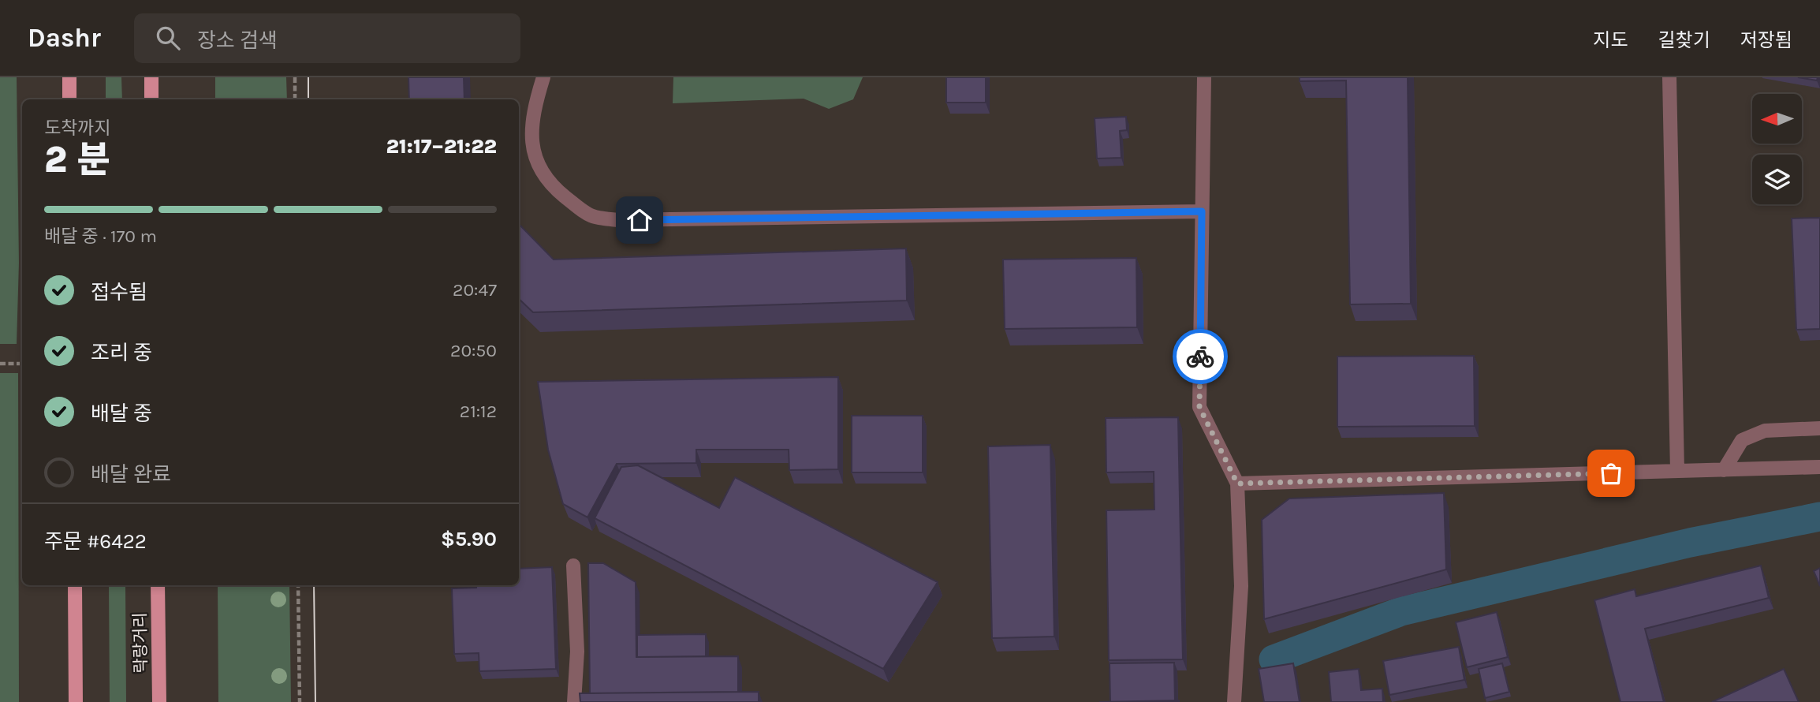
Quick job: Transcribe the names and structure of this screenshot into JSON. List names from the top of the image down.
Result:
{
  "streets": {
    "main road": ["락랑거리"]
  },
  "north": "left",
  "page": {
    "header": "Dashr",
    "search": "장소 검색",
    "nav": ["지도", "길찾기", "저장됨"],
    "heading": ["2 분", "도착까지", "21:17–21:22"],
    "panel": ["주문 #6422", "$5.90"],
    "bar": "배달 중 · 170 m",
    "list": [
      ["접수됨", "20:47"],
      ["조리 중", "20:50"],
      ["배달 중", "21:12"],
      "배달 완료"
    ]
  }
}
